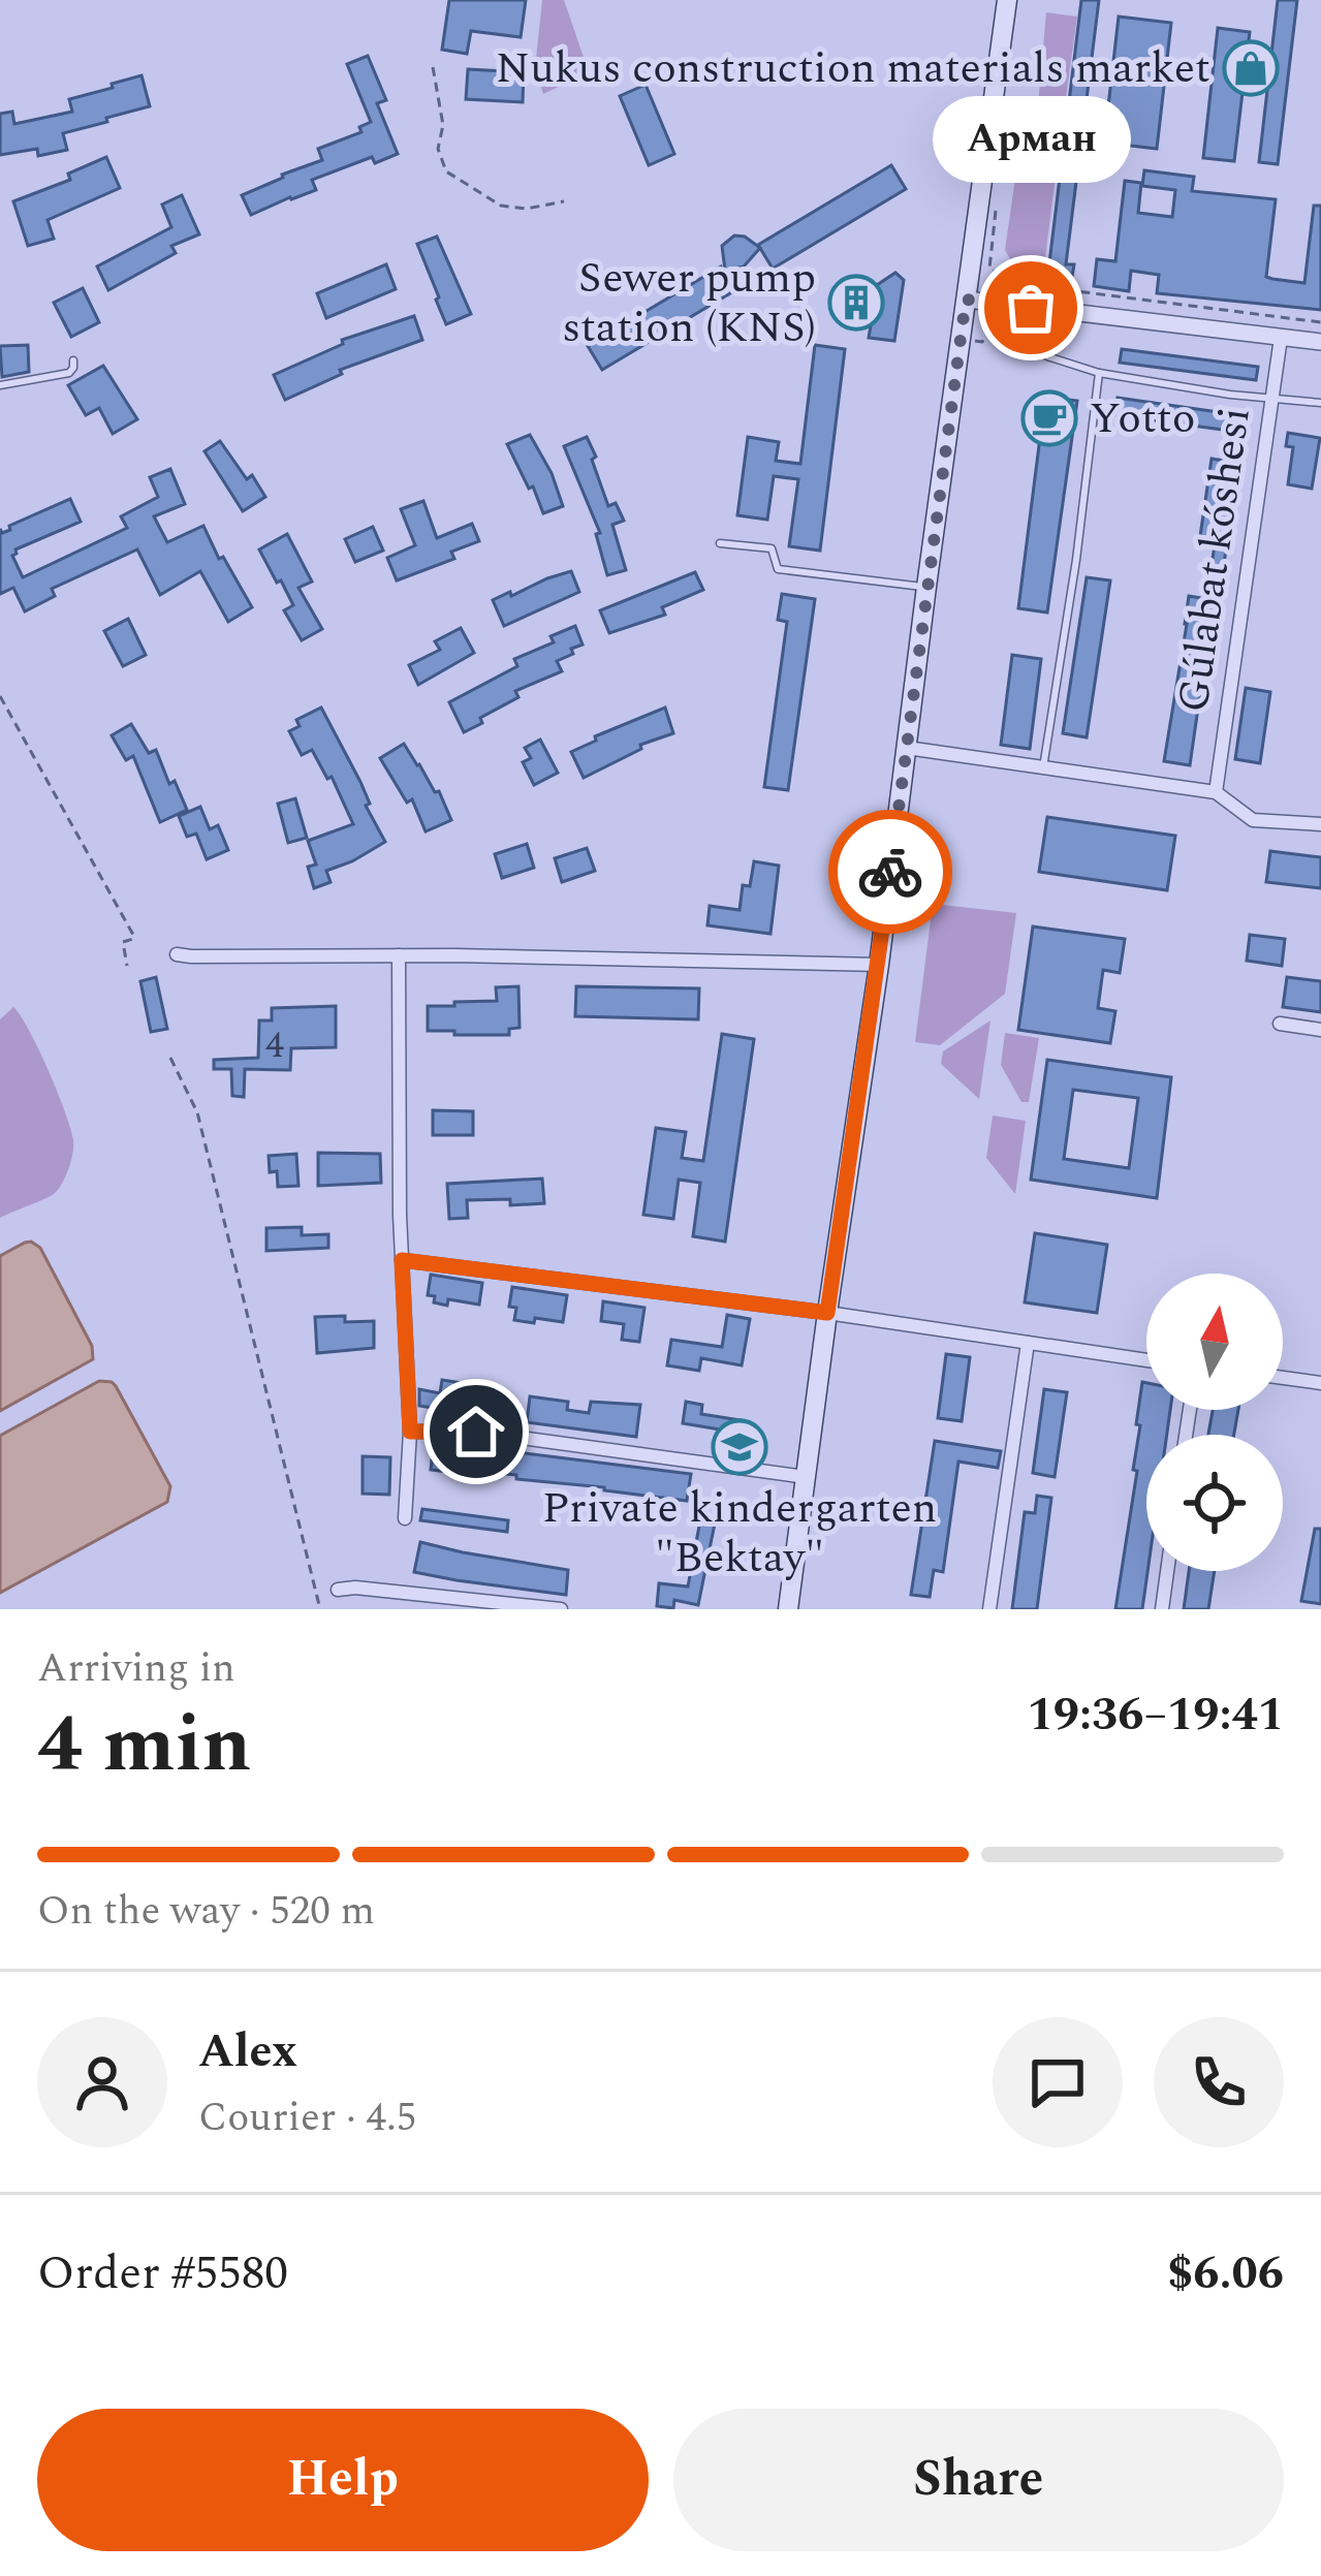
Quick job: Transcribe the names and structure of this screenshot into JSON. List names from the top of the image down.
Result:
{
  "streets": {
    "street": ["Gúlabat kóshesi"]
  },
  "places": {
    "shop": ["Nukus construction materials market"],
    "building": ["Sewer pump station (KNS)"],
    "other": ["Арман"],
    "cafe": ["Yotto"],
    "school or university": ["Private kindergarten \"Bektay\""]
  },
  "house_numbers": ["4"],
  "north": "top",
  "page": {
    "bubble": "Арман",
    "heading": ["4 min", "Arriving in", "19:36–19:41"],
    "panel": [
      "Alex",
      "Courier · 4.5",
      "Order #5580",
      "$6.06"
    ],
    "bar": "On the way · 520 m",
    "buttons": ["Help", "Share"]
  }
}
